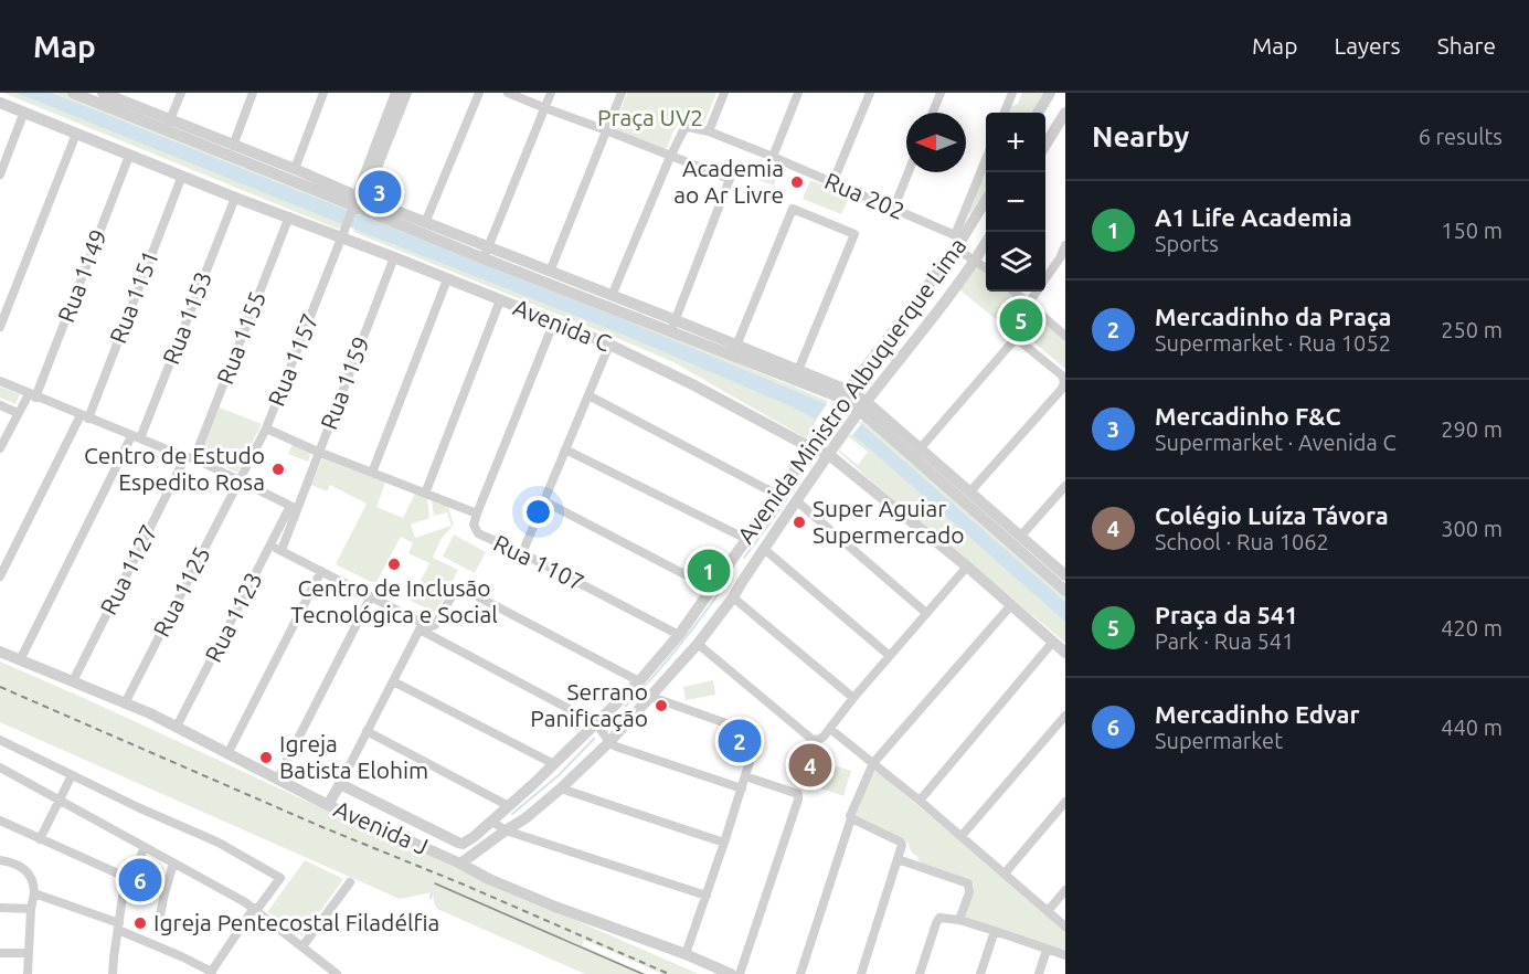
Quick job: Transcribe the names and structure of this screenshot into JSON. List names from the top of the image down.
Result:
{
  "streets": {
    "street": [
      "Rua 202",
      "Rua 1149",
      "Rua 1151",
      "Rua 1153",
      "Avenida C",
      "Rua 1155",
      "Rua 1157",
      "Rua 1159",
      "Avenida Ministro Albuquerque Lima",
      "Rua 1107",
      "Rua 1127",
      "Rua 1125",
      "Rua 1123",
      "Avenida J"
    ]
  },
  "crossings": [
    ["Rua 202", "Avenida Ministro Albuquerque Lima"],
    ["Rua 1149", "Avenida C"],
    ["Rua 1151", "Avenida C"],
    ["Rua 1153", "Avenida C"],
    ["Rua 1153", "Avenida J"],
    ["Avenida C", "Rua 1155"],
    ["Avenida C", "Rua 1157"],
    ["Avenida C", "Rua 1159"],
    ["Avenida C", "Avenida Ministro Albuquerque Lima"],
    ["Rua 1155", "Rua 1127"],
    ["Rua 1157", "Rua 1107"],
    ["Rua 1157", "Rua 1125"],
    ["Rua 1159", "Rua 1107"],
    ["Rua 1159", "Rua 1123"],
    ["Avenida Ministro Albuquerque Lima", "Rua 1107"],
    ["Avenida Ministro Albuquerque Lima", "Avenida J"],
    ["Rua 1127", "Avenida J"],
    ["Rua 1125", "Avenida J"],
    ["Rua 1123", "Avenida J"]
  ],
  "parks": ["Praça UV2"],
  "places": [
    "Academia ao Ar Livre",
    "Centro de Estudo Espedito Rosa",
    "Super Aguiar Supermercado",
    "Centro de Inclusão Tecnológica e Social",
    "Serrano Panificação",
    "Igreja Batista Elohim",
    "Igreja Pentecostal Filadélfia"
  ],
  "north": "left",
  "page": {
    "header": "Map",
    "nav": ["Map", "Layers", "Share"],
    "heading": ["Nearby", "6 results"],
    "map_buttons": ["+", "−"],
    "pins": [
      "3",
      "5",
      "1",
      "2",
      "4",
      "6"
    ],
    "list": [
      {
        "mark": "1",
        "name": "A1 Life Academia",
        "note": "Sports",
        "value": "150 m"
      },
      {
        "mark": "2",
        "name": "Mercadinho da Praça",
        "note": "Supermarket · Rua 1052",
        "value": "250 m"
      },
      {
        "mark": "3",
        "name": "Mercadinho F&C",
        "note": "Supermarket · Avenida C",
        "value": "290 m"
      },
      {
        "mark": "4",
        "name": "Colégio Luíza Távora",
        "note": "School · Rua 1062",
        "value": "300 m"
      },
      {
        "mark": "5",
        "name": "Praça da 541",
        "note": "Park · Rua 541",
        "value": "420 m"
      },
      {
        "mark": "6",
        "name": "Mercadinho Edvar",
        "note": "Supermarket",
        "value": "440 m"
      }
    ]
  }
}
